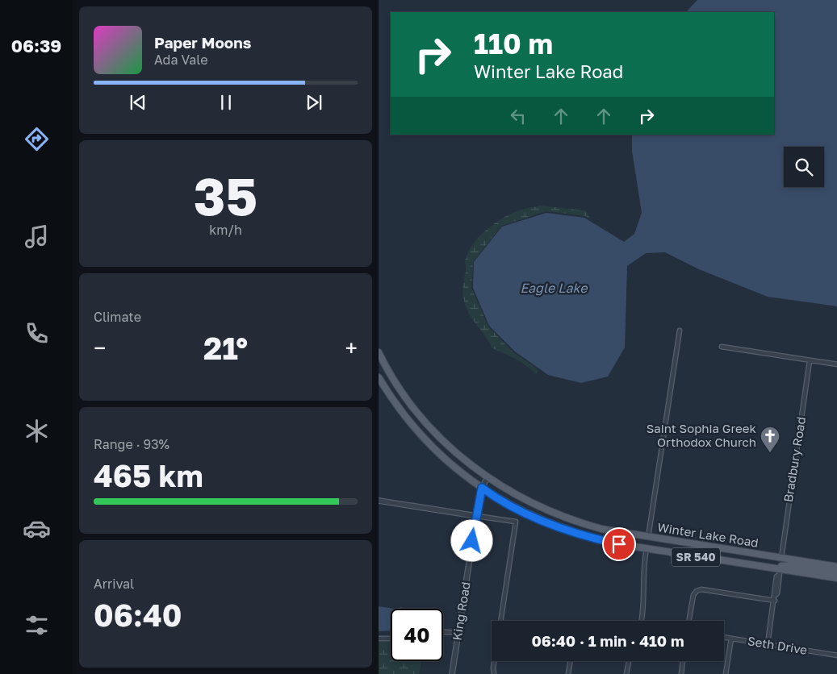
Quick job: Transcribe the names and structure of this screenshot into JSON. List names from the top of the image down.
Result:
{
  "streets": {
    "main road": ["Winter Lake Road", "SR 540"],
    "street": ["Bradbury Road", "King Road", "Seth Drive"]
  },
  "crossings": [
    ["Bradbury Road", "Winter Lake Road"],
    ["Winter Lake Road", "King Road"]
  ],
  "water": ["Eagle Lake"],
  "places": {
    "church": ["Saint Sophia Greek Orthodox Church"]
  },
  "page": {
    "tabs": "06:39",
    "turn": ["110 m", "Winter Lake Road"],
    "song": ["Paper Moons", "Ada Vale"],
    "tile": [
      ["35", "km/h"],
      "Climate",
      ["Range · 93%", "465 km"],
      ["Arrival", "06:40"]
    ],
    "heat": ["−", "21°", "+"],
    "limit": "40",
    "trip": "06:40 · 1 min · 410 m"
  }
}
